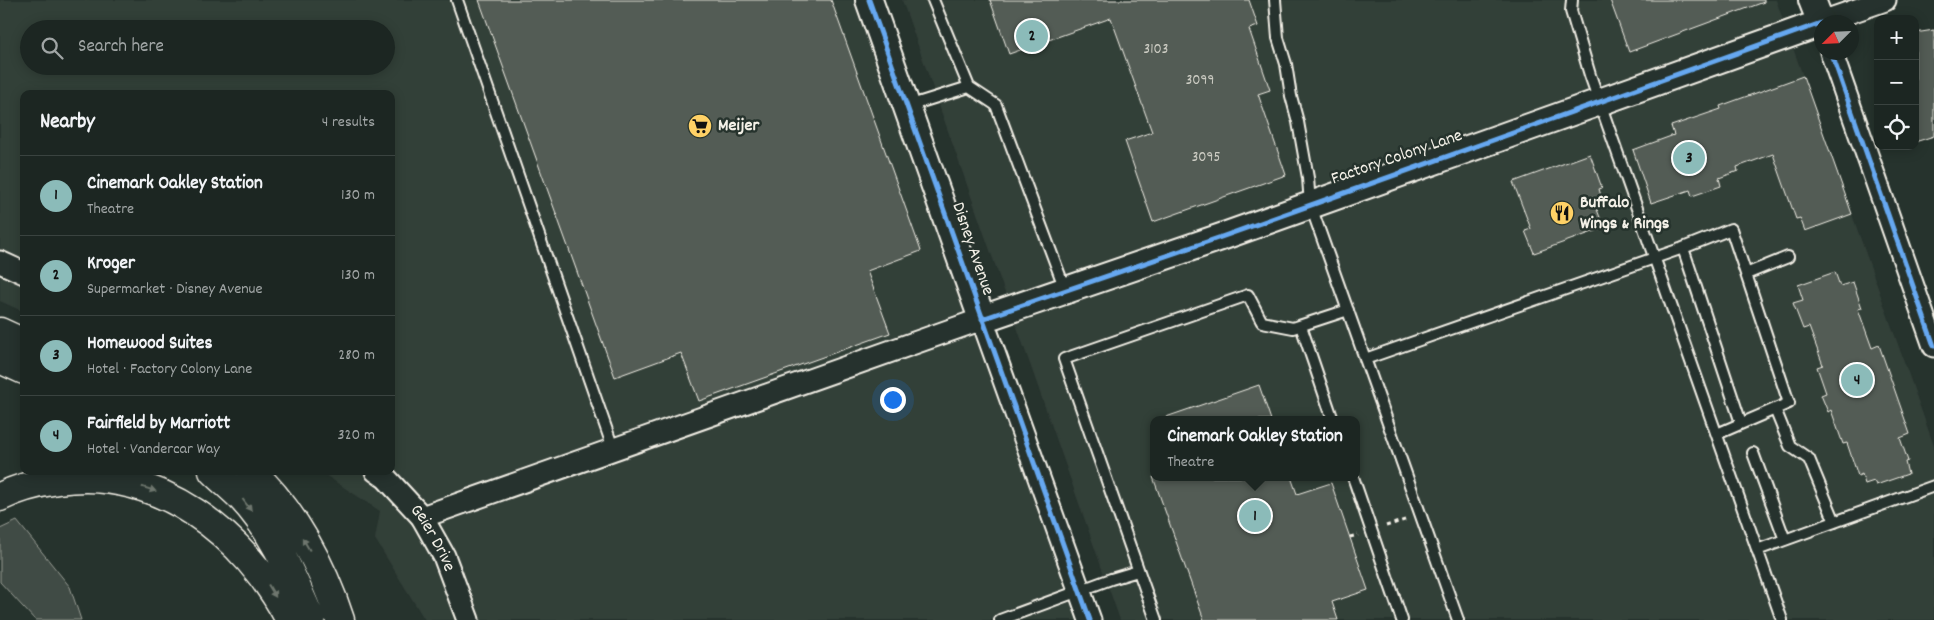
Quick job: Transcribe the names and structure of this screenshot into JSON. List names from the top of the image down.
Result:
{
  "streets": {
    "street": ["Factory Colony Lane", "Disney Avenue", "Geier Drive"]
  },
  "crossings": [
    ["Factory Colony Lane", "Disney Avenue"]
  ],
  "places": {
    "supermarket": ["Meijer"],
    "restaurant": ["Buffalo Wings & Rings"]
  },
  "house_numbers": ["3103", "3099", "3095"],
  "north": "bottom left",
  "page": {
    "map_buttons": ["+", "−"],
    "pins": [
      "2",
      "3",
      "4",
      "1"
    ],
    "search": "Search here",
    "heading": ["Nearby", "4 results"],
    "list": [
      {
        "mark": "1",
        "name": "Cinemark Oakley Station",
        "note": "Theatre",
        "value": "130 m"
      },
      {
        "mark": "2",
        "name": "Kroger",
        "note": "Supermarket · Disney Avenue",
        "value": "130 m"
      },
      {
        "mark": "3",
        "name": "Homewood Suites",
        "note": "Hotel · Factory Colony Lane",
        "value": "280 m"
      },
      {
        "mark": "4",
        "name": "Fairfield by Marriott",
        "note": "Hotel · Vandercar Way",
        "value": "320 m"
      }
    ],
    "popup": ["Cinemark Oakley Station", "Theatre"]
  }
}
